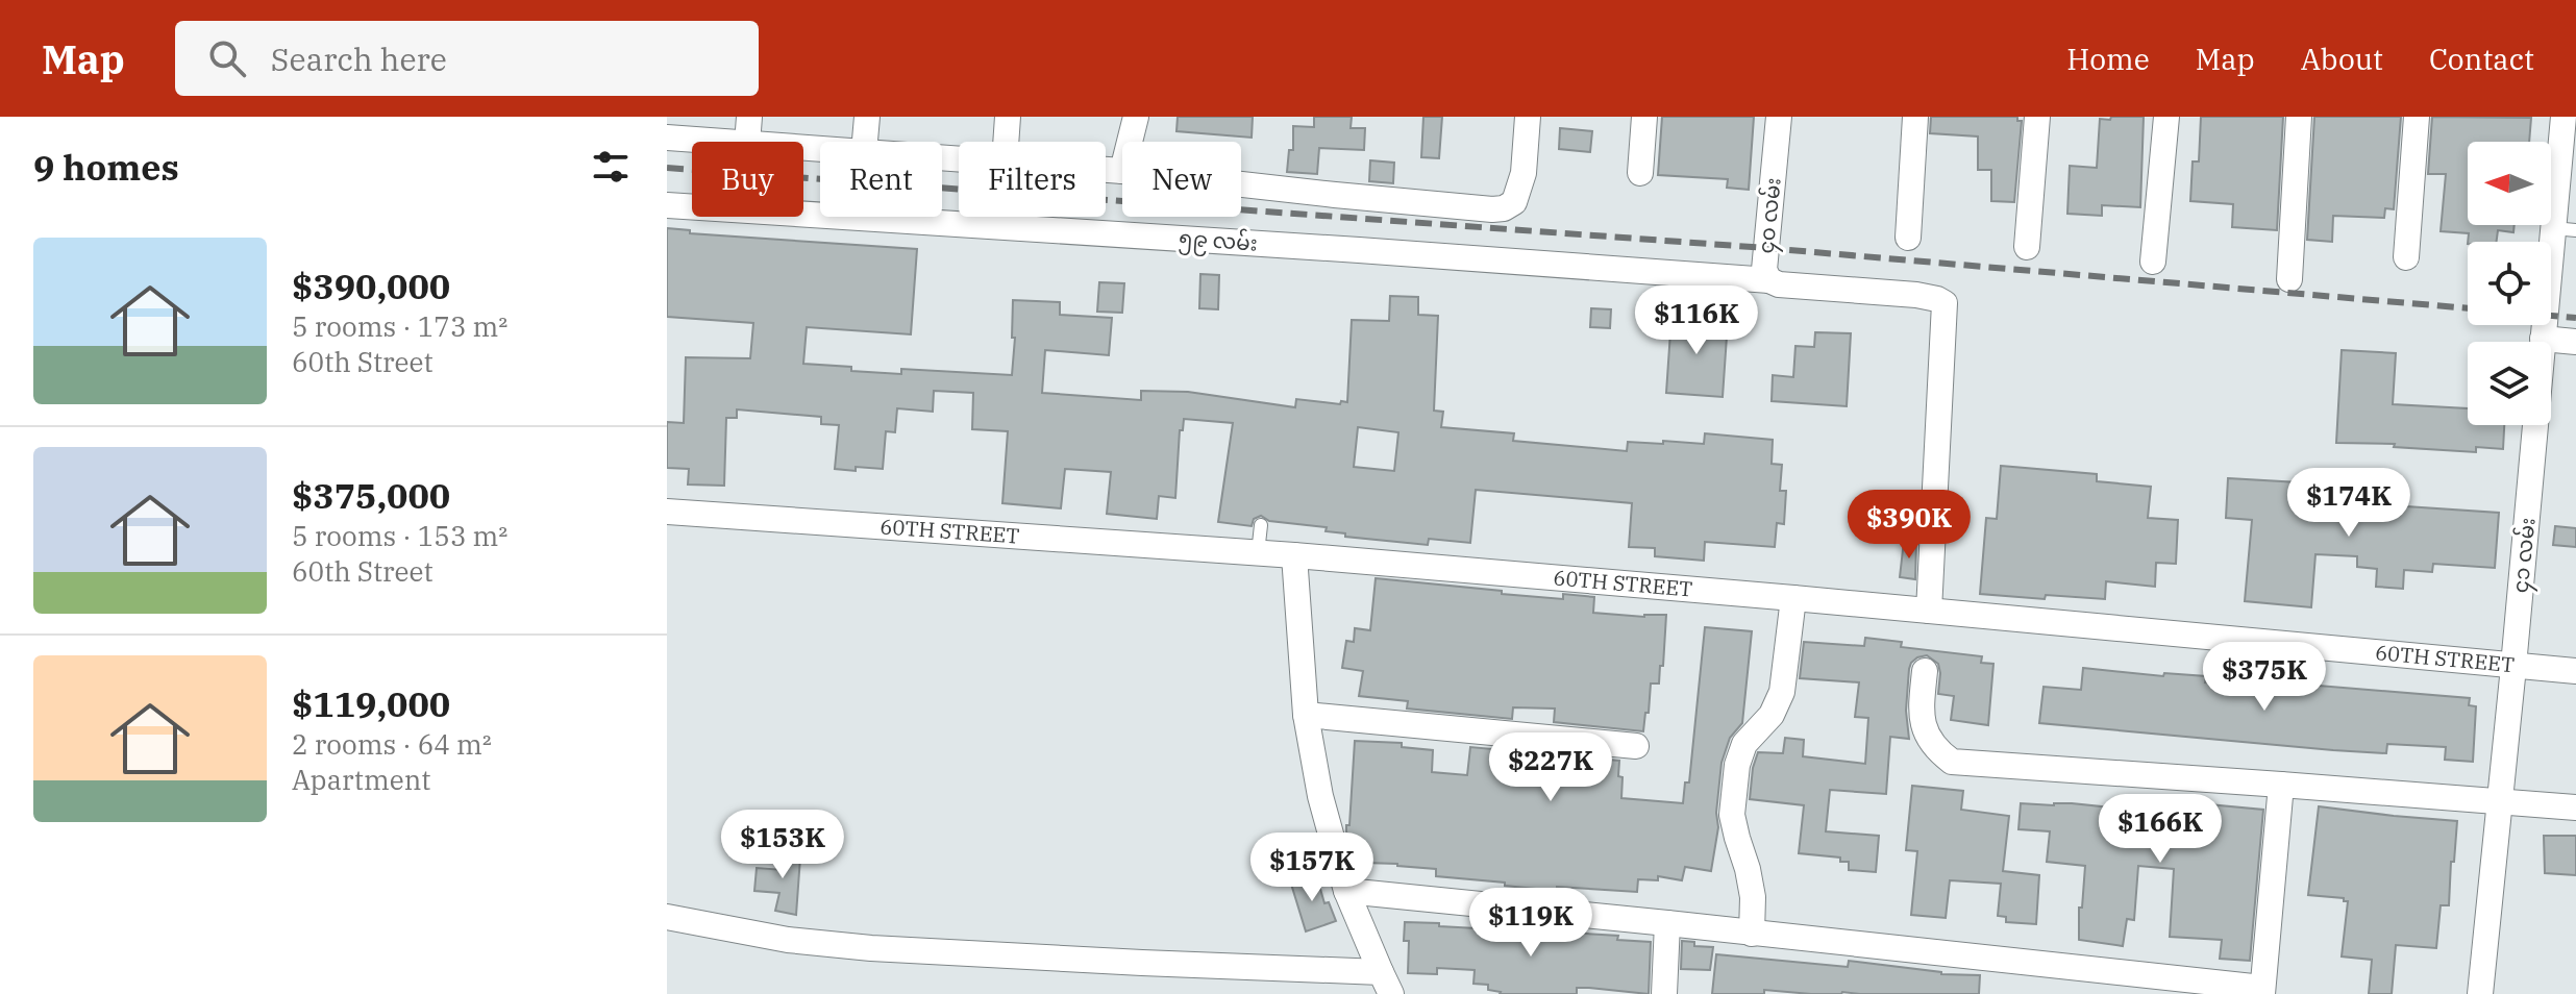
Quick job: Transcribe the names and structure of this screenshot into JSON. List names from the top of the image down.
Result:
{
  "streets": {
    "street": [
      "၄၀ လမ်း",
      "၅၉ လမ်း",
      "60TH STREET",
      "၄၁ လမ်း"
    ]
  },
  "crossings": [
    ["၄၀ လမ်း", "၅၉ လမ်း"],
    ["၄၀ လမ်း", "60TH STREET"],
    ["60TH STREET", "၄၁ လမ်း"]
  ],
  "north": "left",
  "page": {
    "header": "Map",
    "search": "Search here",
    "nav": [
      "Home",
      "Map",
      "About",
      "Contact"
    ],
    "heading": "9 homes",
    "chip": [
      "Buy",
      "Rent",
      "Filters",
      "New"
    ],
    "list": [
      {
        "name": "$390,000",
        "note": "5 rooms · 173 m² · 60th Street"
      },
      {
        "name": "$375,000",
        "note": "5 rooms · 153 m² · 60th Street"
      },
      {
        "name": "$119,000",
        "note": "2 rooms · 64 m² · Apartment"
      }
    ],
    "price": [
      "$116K",
      "$174K",
      "$390K",
      "$375K",
      "$227K",
      "$166K",
      "$153K",
      "$157K",
      "$119K"
    ]
  }
}
